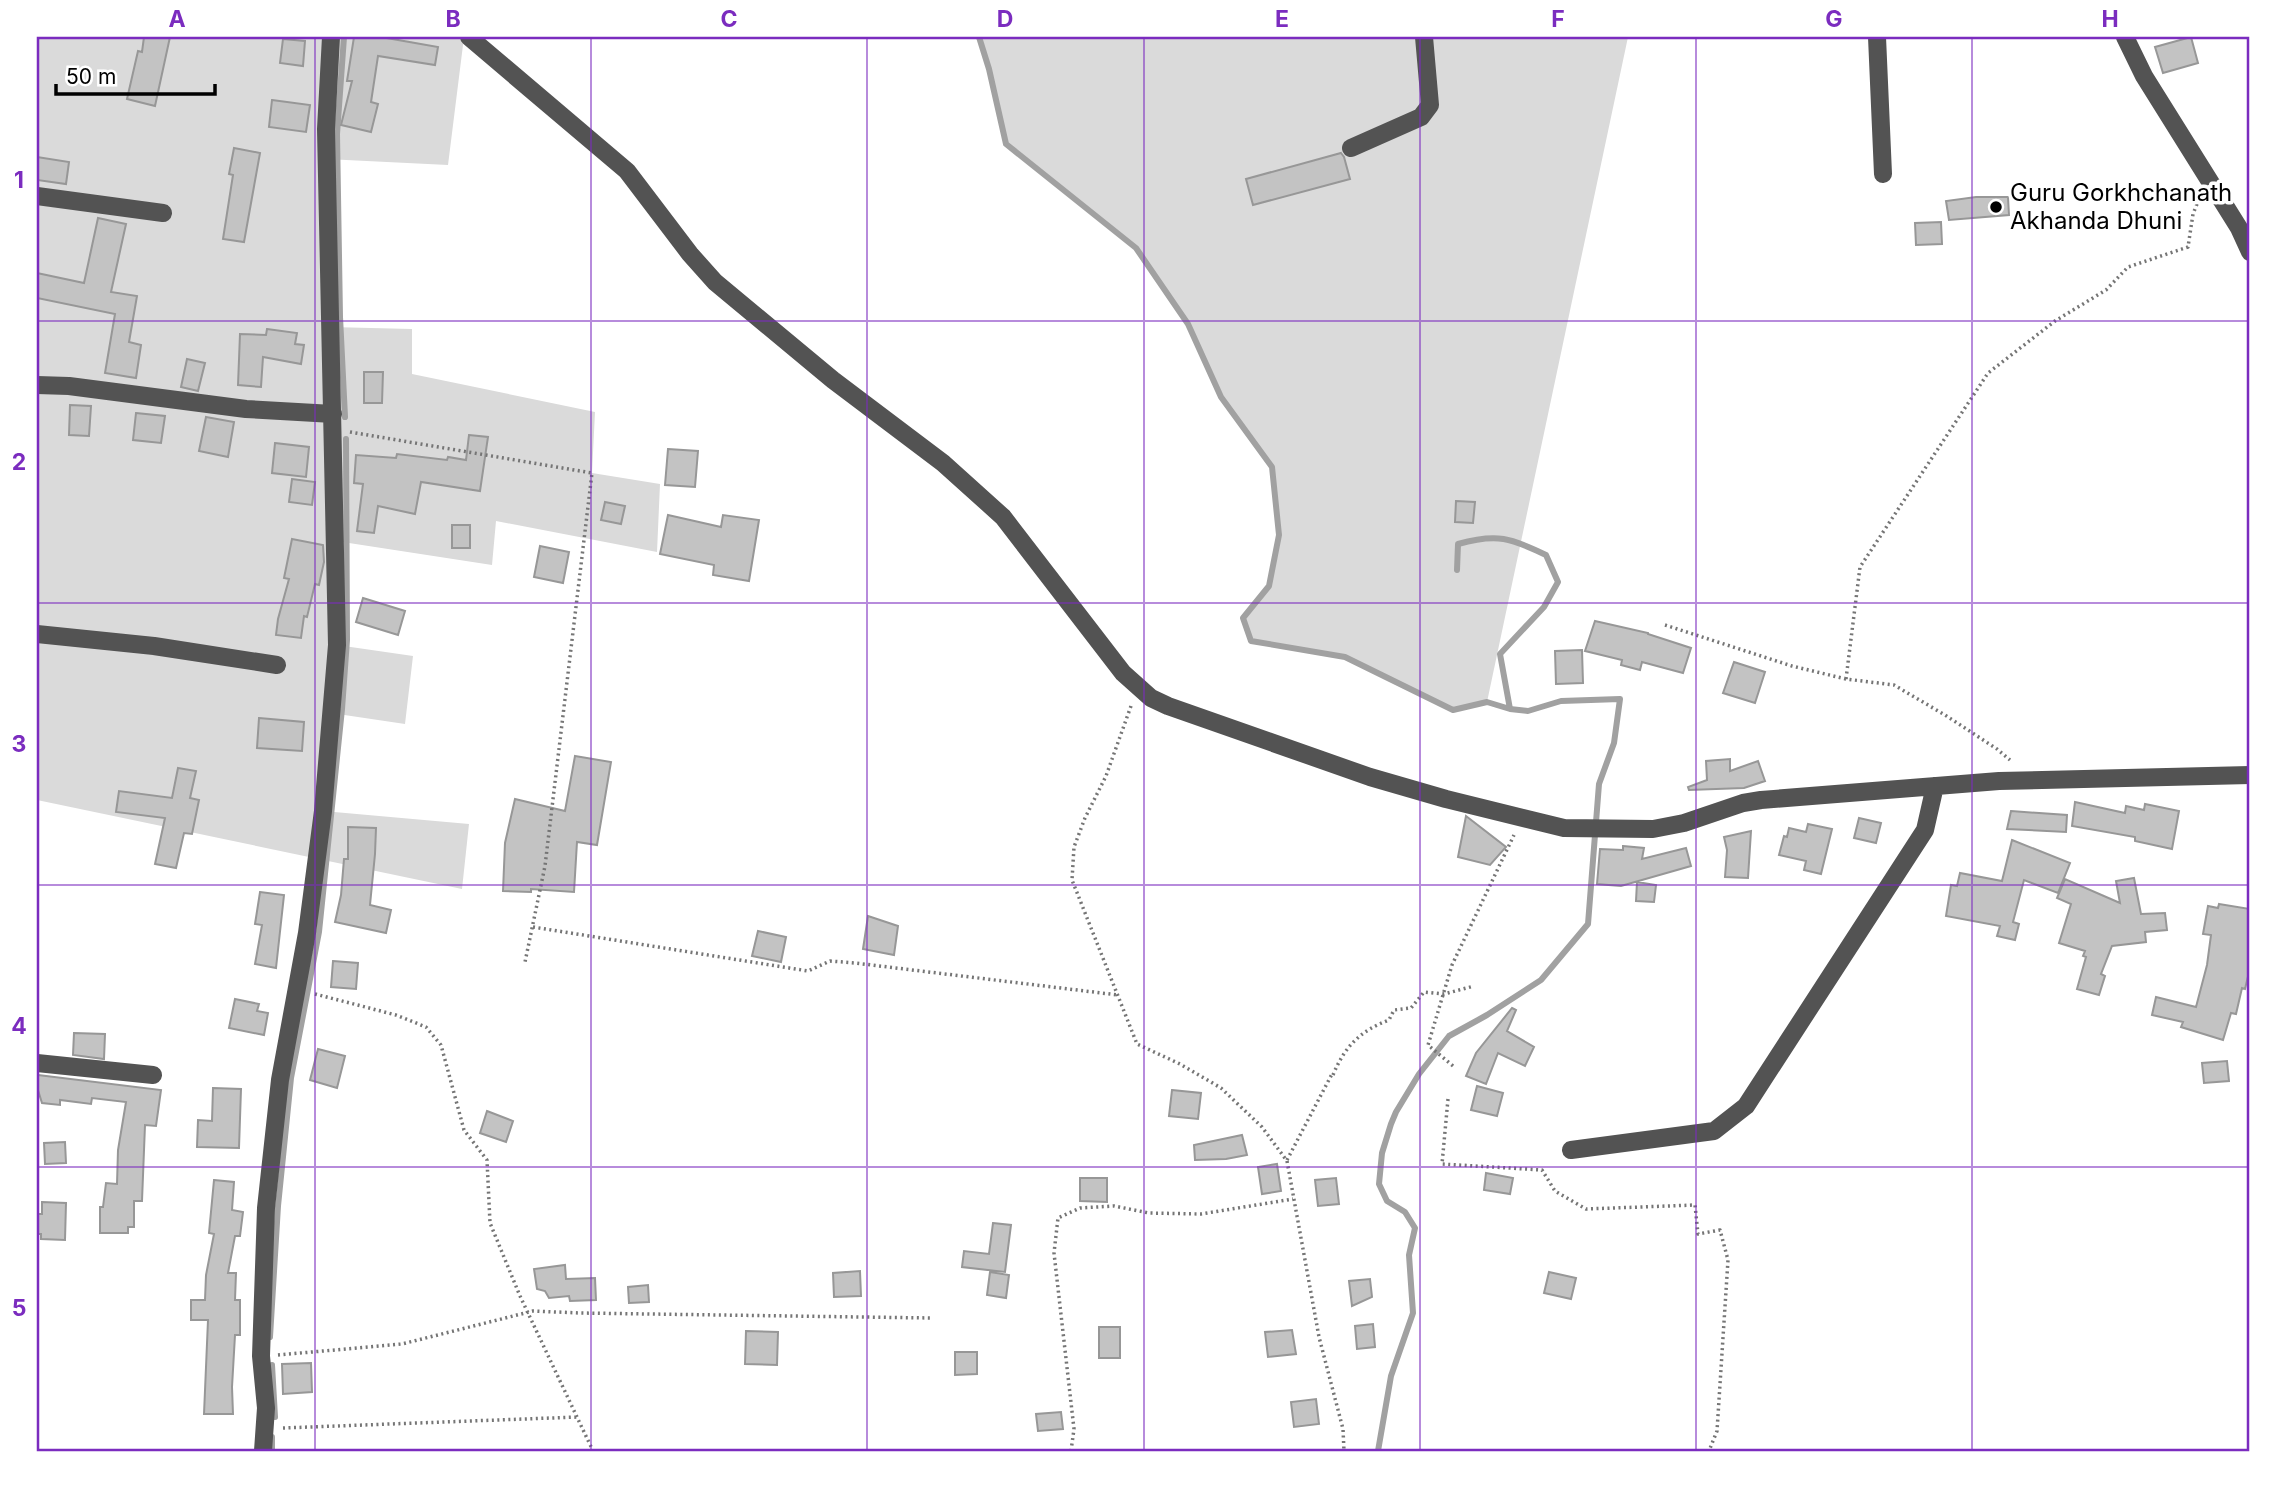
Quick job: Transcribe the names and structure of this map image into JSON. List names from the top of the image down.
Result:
{
  "places": ["Guru Gorkhchanath Akhanda Dhuni"],
  "scale_bar": "50 m",
  "grid": {
    "columns": [
      "A",
      "B",
      "C",
      "D",
      "E",
      "F",
      "G",
      "H"
    ],
    "rows": [
      "1",
      "2",
      "3",
      "4",
      "5"
    ]
  }
}
